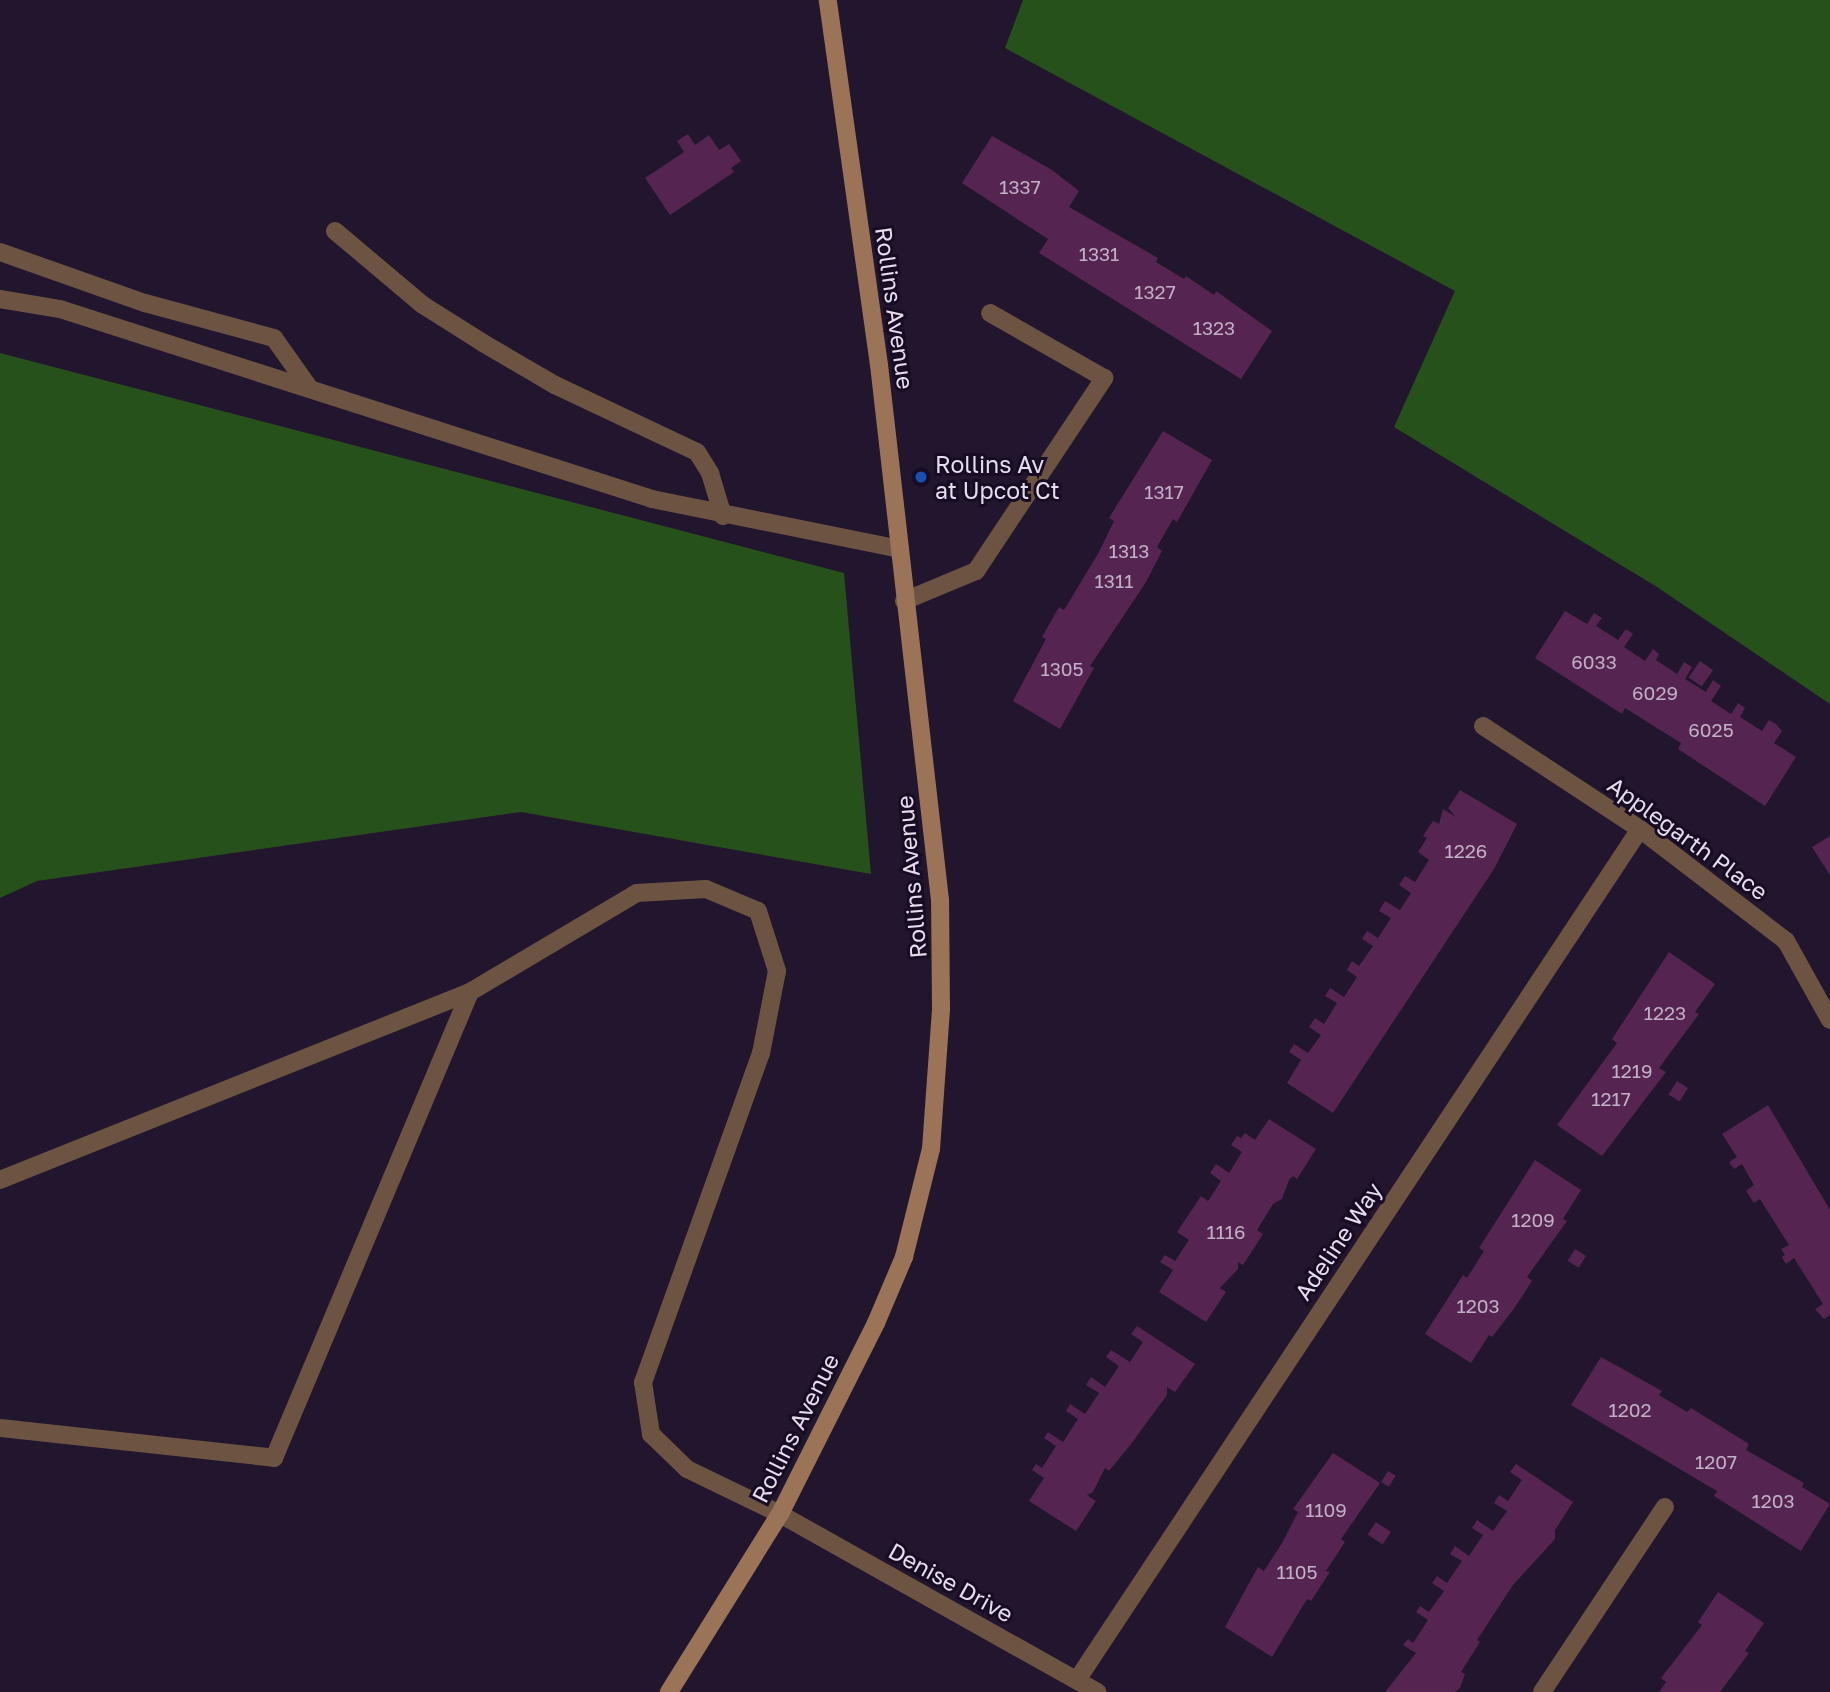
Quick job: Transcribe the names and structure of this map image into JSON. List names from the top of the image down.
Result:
{
  "streets": {
    "street": [
      "Rollins Avenue",
      "Applegarth Place",
      "Adeline Way",
      "Denise Drive"
    ]
  },
  "crossings": [
    ["Rollins Avenue", "Denise Drive"],
    ["Applegarth Place", "Adeline Way"],
    ["Adeline Way", "Denise Drive"]
  ],
  "places": ["Rollins Av at Upcot Ct"],
  "house_numbers": [
    "1337",
    "1331",
    "1327",
    "1323",
    "1317",
    "1313",
    "1311",
    "6033",
    "1305",
    "6029",
    "6025",
    "1226",
    "1223",
    "1219",
    "1217",
    "1209",
    "1116",
    "1203",
    "1202",
    "1207",
    "1203",
    "1109",
    "1105"
  ]
}
